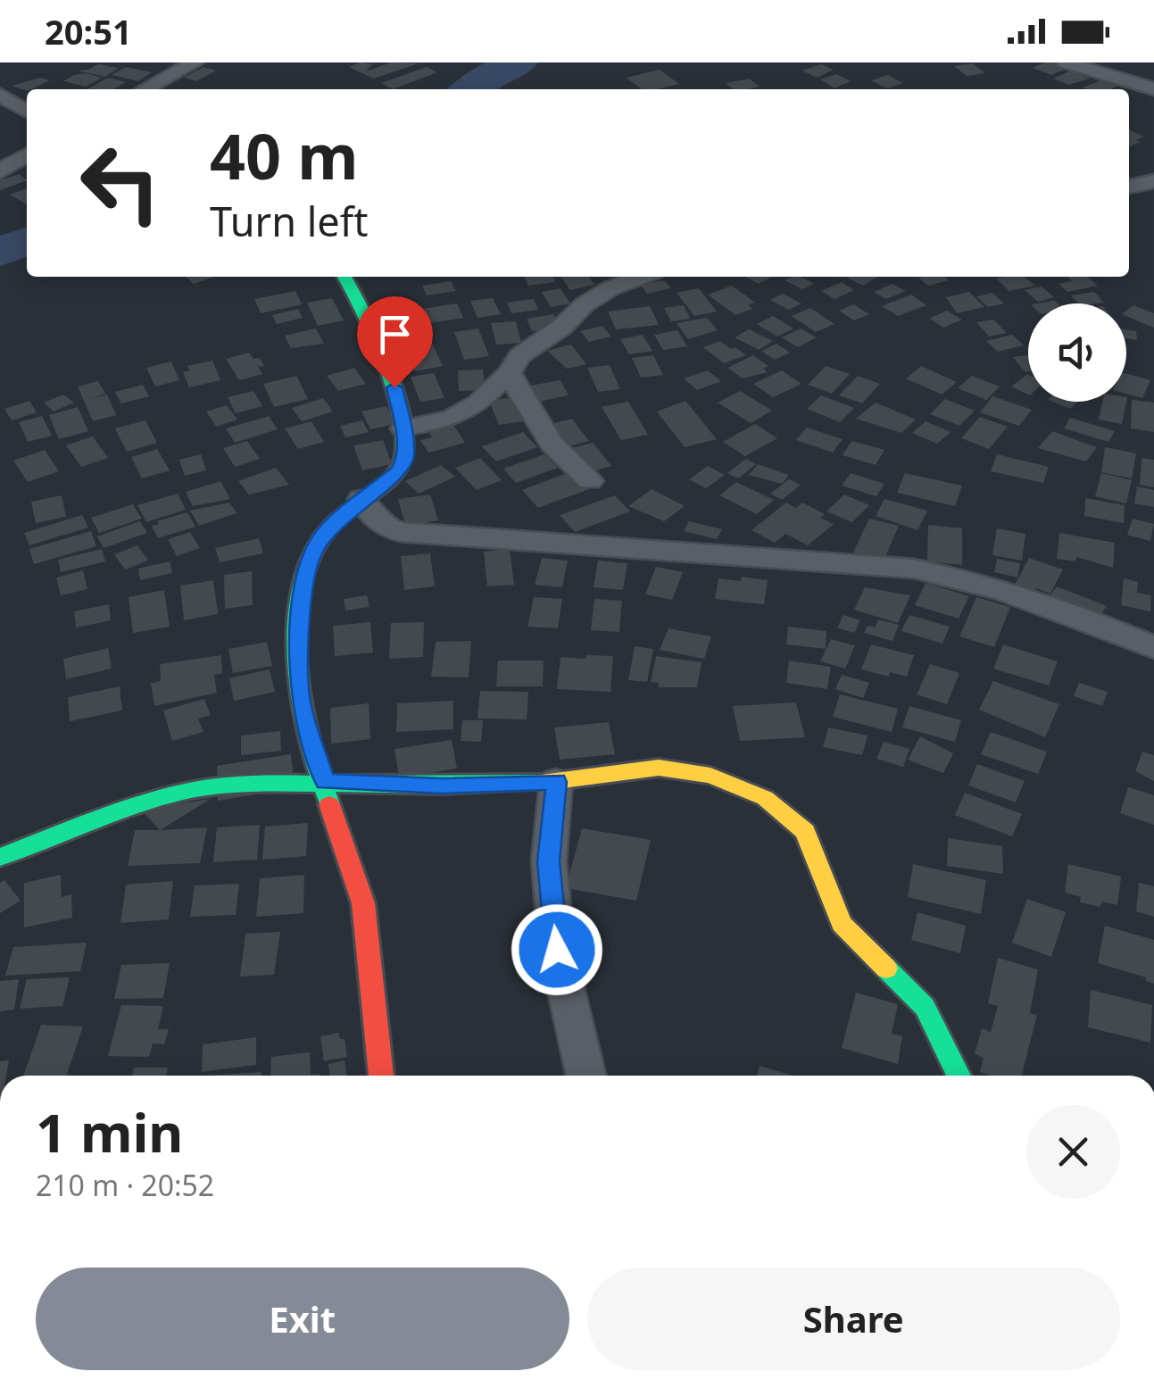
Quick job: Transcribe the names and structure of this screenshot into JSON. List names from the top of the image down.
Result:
{
  "page": {
    "status": "20:51",
    "turn": ["40 m", "Turn left"],
    "heading": ["1 min", "210 m · 20:52"],
    "buttons": ["Exit", "Share"]
  }
}
